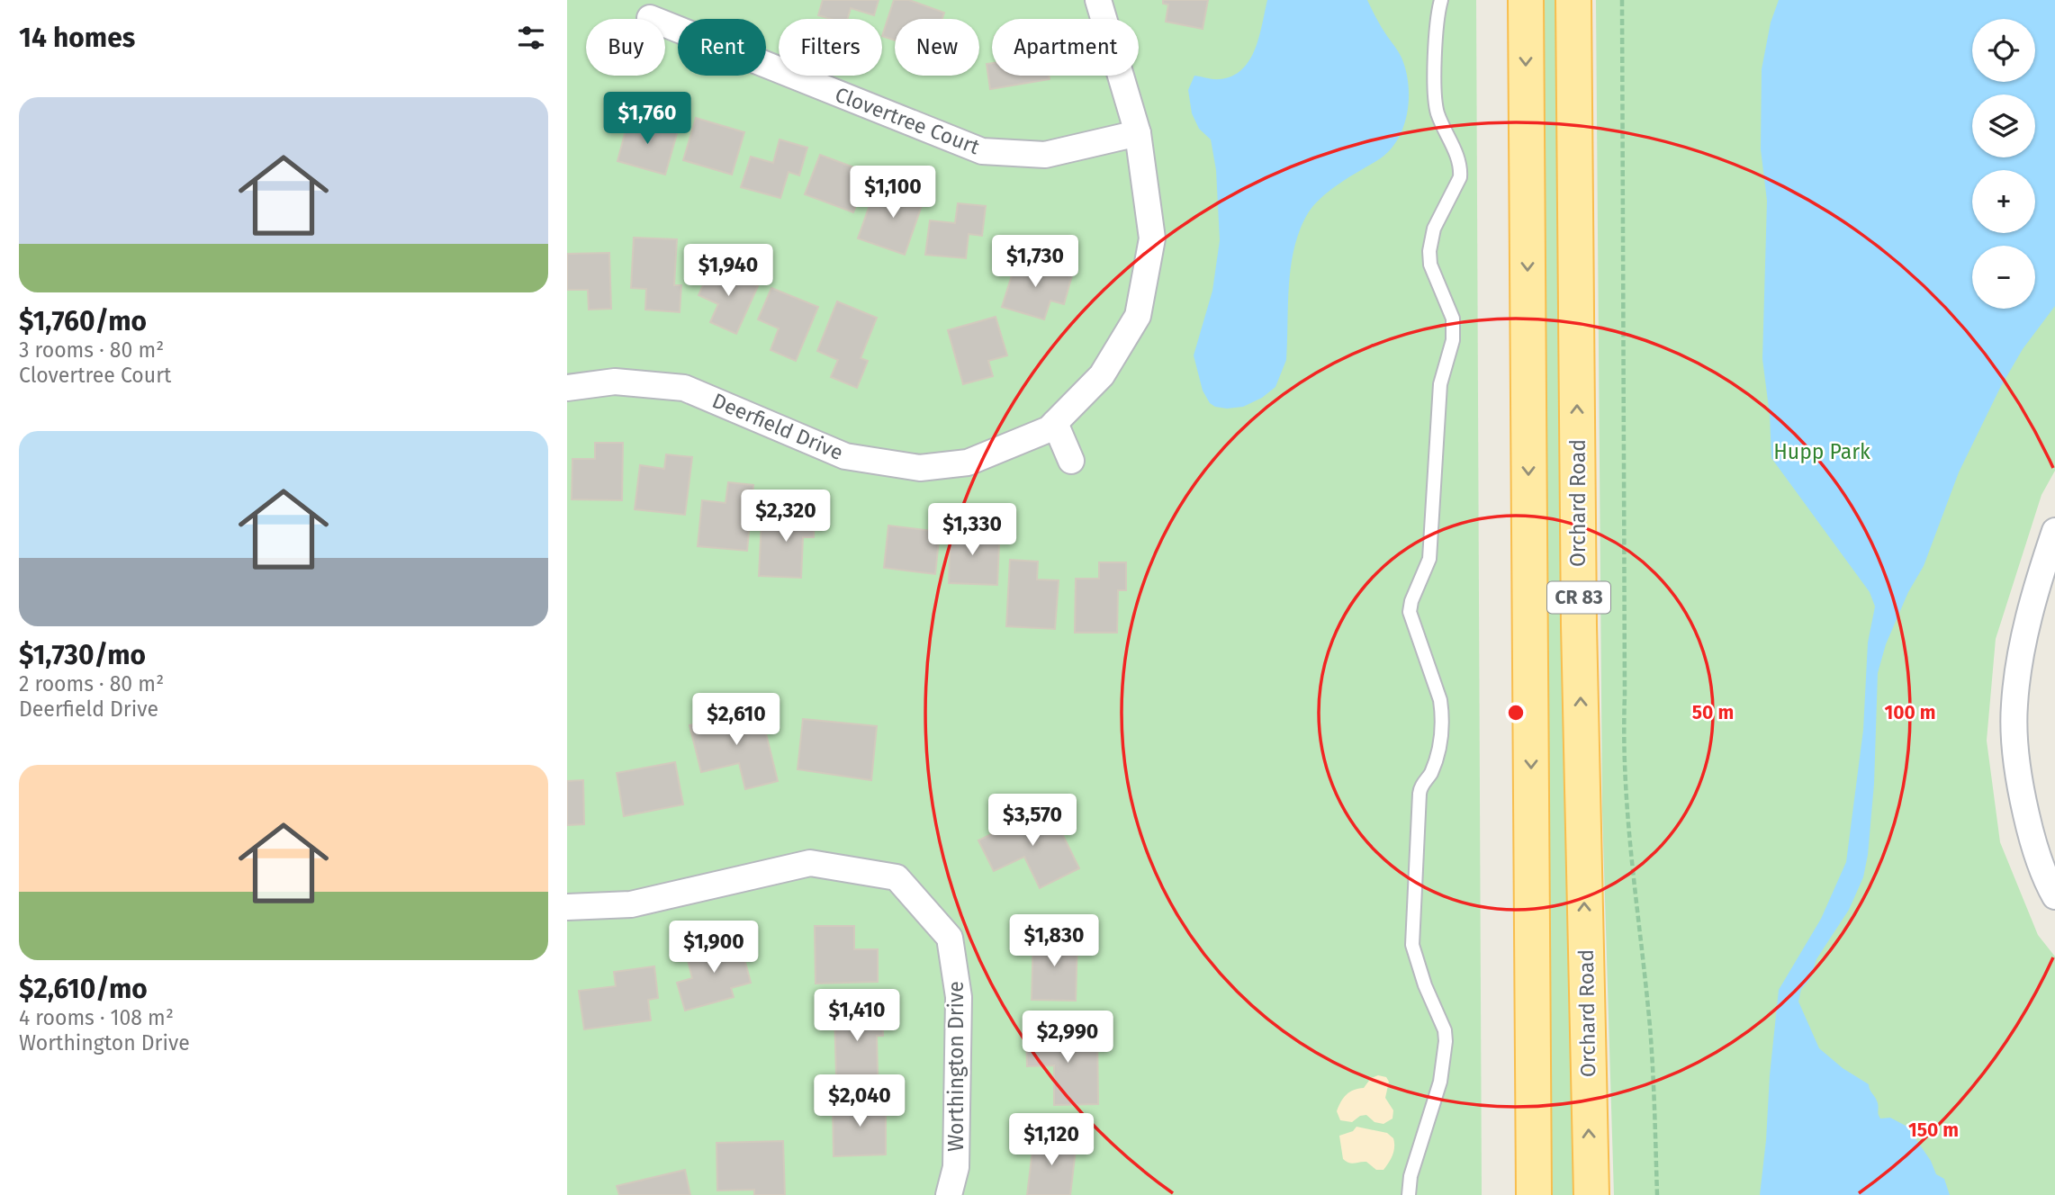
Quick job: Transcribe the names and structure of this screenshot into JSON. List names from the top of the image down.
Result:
{
  "streets": {
    "main road": ["Orchard Road", "CR 83"],
    "street": ["Clovertree Court", "Deerfield Drive", "Worthington Drive"]
  },
  "crossings": [
    ["Clovertree Court", "Deerfield Drive"]
  ],
  "parks": ["Hupp Park"],
  "page": {
    "heading": "14 homes",
    "map_buttons": ["+", "−"],
    "chip": [
      "Buy",
      "Rent",
      "Filters",
      "New",
      "Apartment"
    ],
    "list": [
      {
        "name": "$1,760/mo",
        "note": "3 rooms · 80 m² · Clovertree Court"
      },
      {
        "name": "$1,730/mo",
        "note": "2 rooms · 80 m² · Deerfield Drive"
      },
      {
        "name": "$2,610/mo",
        "note": "4 rooms · 108 m² · Worthington Drive"
      }
    ],
    "price": [
      "$1,760",
      "$1,100",
      "$1,730",
      "$1,940",
      "$2,320",
      "$1,330",
      "$2,610",
      "$3,570",
      "$1,830",
      "$1,900",
      "$1,410",
      "$2,990",
      "$2,040",
      "$1,120"
    ]
  },
  "rings": ["50 m", "100 m", "150 m"]
}
